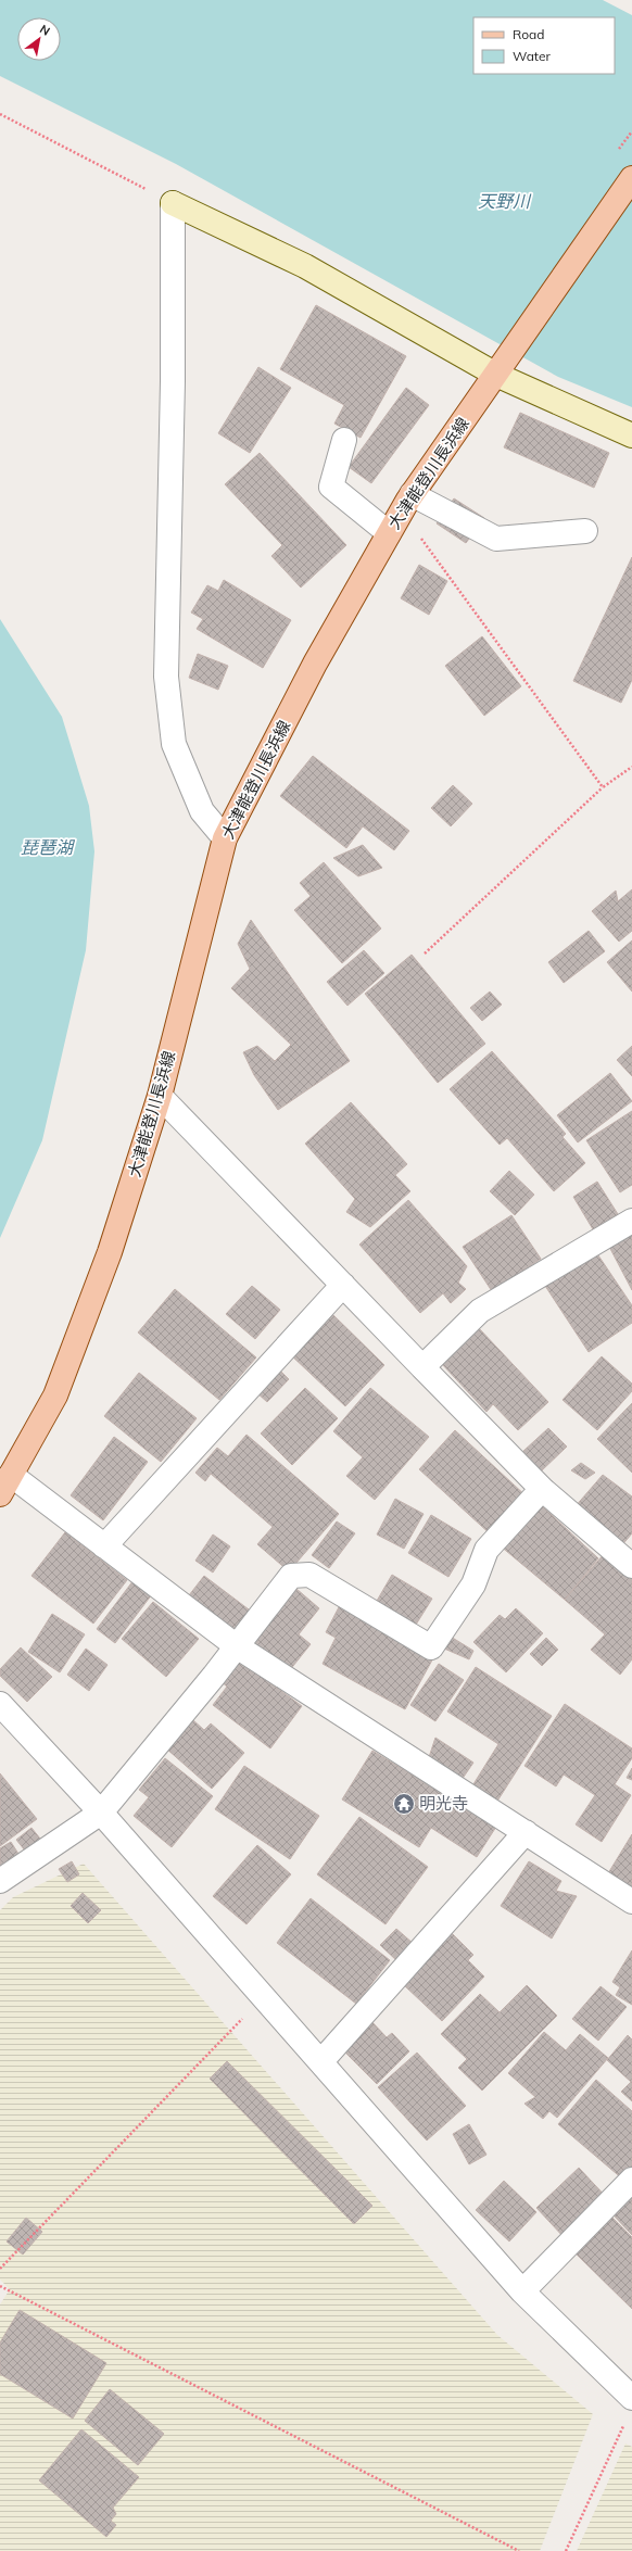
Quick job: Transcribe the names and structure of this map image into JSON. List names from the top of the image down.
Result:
{
  "streets": {
    "main road": ["大津能登川長浜線"]
  },
  "water": ["天野川", "琵琶湖"],
  "places": {
    "temple": ["明光寺"]
  },
  "legend": ["Road", "Water"],
  "north": "top right"
}
